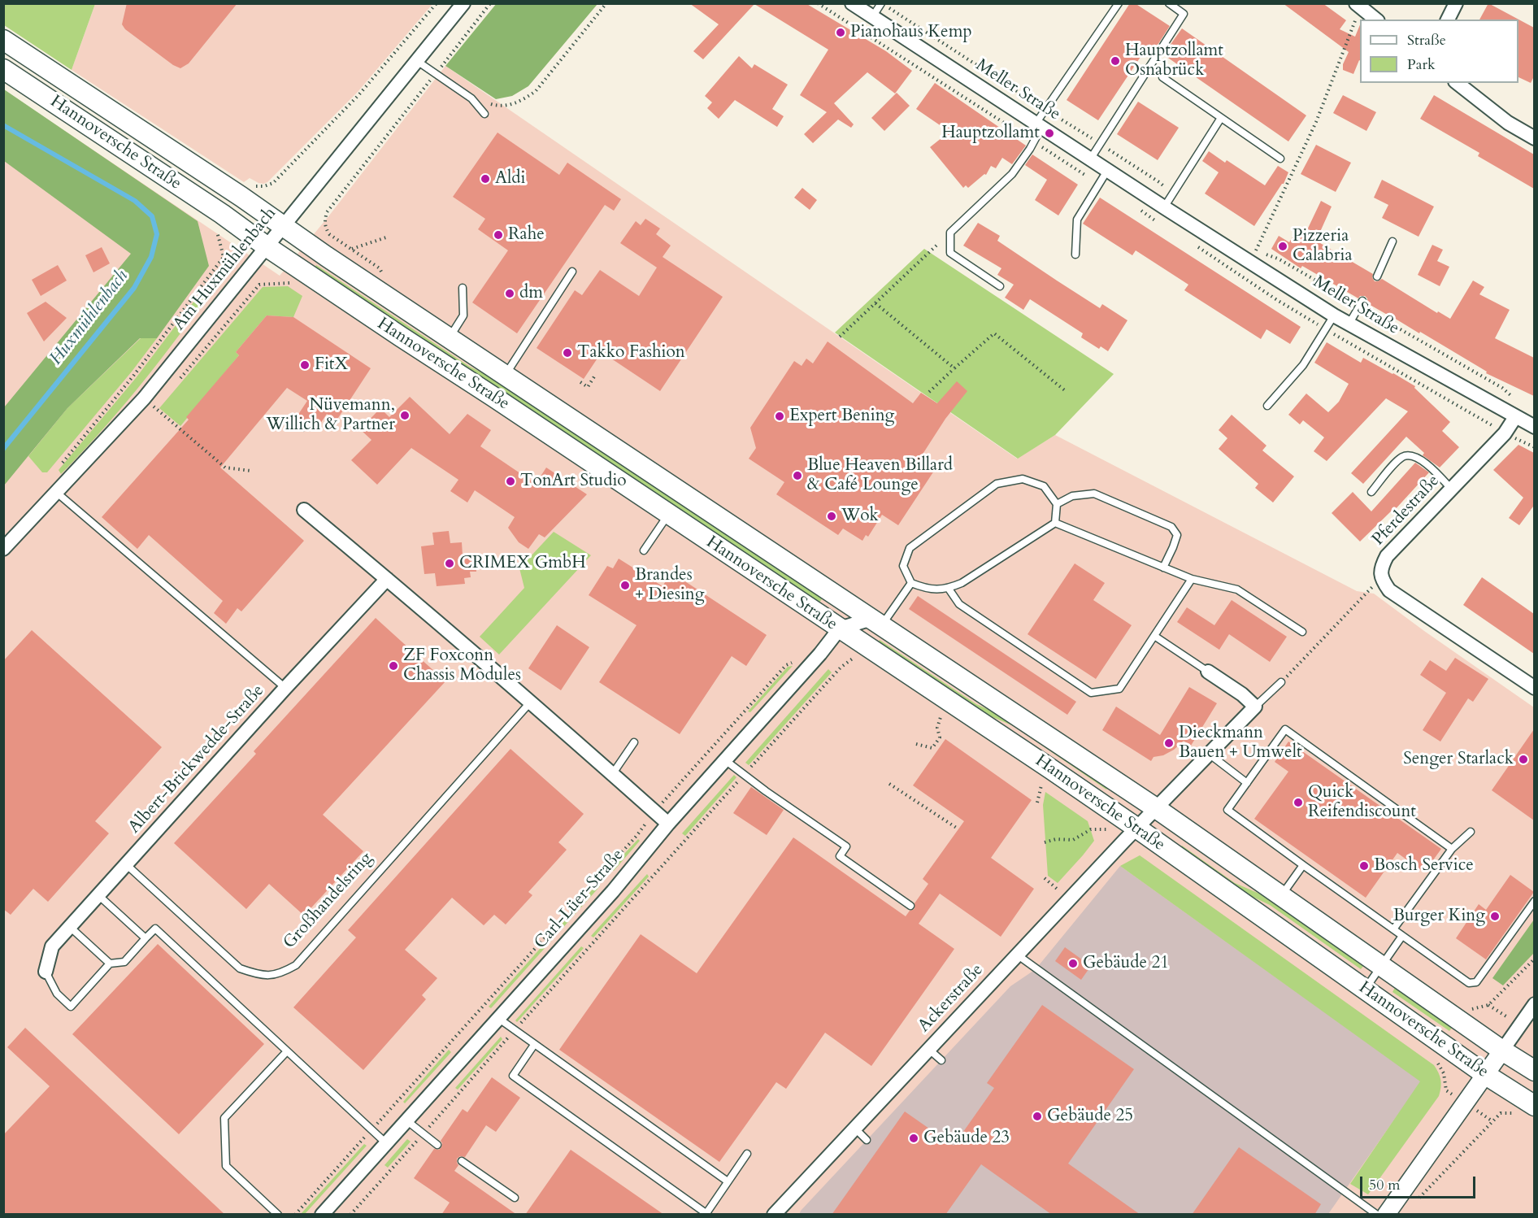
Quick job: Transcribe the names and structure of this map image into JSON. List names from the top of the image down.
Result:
{
  "streets": {
    "main road": ["Hannoversche Straße"],
    "street": [
      "Meller Straße",
      "Am Huxmühlenbach",
      "Pferdestraße",
      "Albert-Brickwedde-Straße",
      "Carl-Lüer-Straße",
      "Ackerstraße"
    ],
    "lane": ["Großhandelsring"]
  },
  "crossings": [
    ["Meller Straße", "Pferdestraße"],
    ["Hannoversche Straße", "Am Huxmühlenbach"],
    ["Hannoversche Straße", "Carl-Lüer-Straße"],
    ["Hannoversche Straße", "Ackerstraße"],
    ["Albert-Brickwedde-Straße", "Großhandelsring"]
  ],
  "water": ["Huxmühlenbach"],
  "places": [
    "Pianohaus Kemp",
    "Hauptzollamt Osnabrück",
    "Hauptzollamt",
    "Aldi",
    "Rahe",
    "Pizzeria Calabria",
    "dm",
    "Takko Fashion",
    "FitX",
    "Nüvemann, Willich & Partner",
    "Expert Bening",
    "Blue Heaven Billard & Café Lounge",
    "TonArt Studio",
    "Wok",
    "CRIMEX GmbH",
    "Brandes + Diesing",
    "ZF Foxconn Chassis Modules",
    "Dieckmann Bauen + Umwelt",
    "Senger Starlack",
    "Quick Reifendiscount",
    "Bosch Service",
    "Burger King",
    "Gebäude 21",
    "Gebäude 25",
    "Gebäude 23"
  ],
  "legend": ["Straße", "Park"],
  "scale_bar": "50 m"
}
